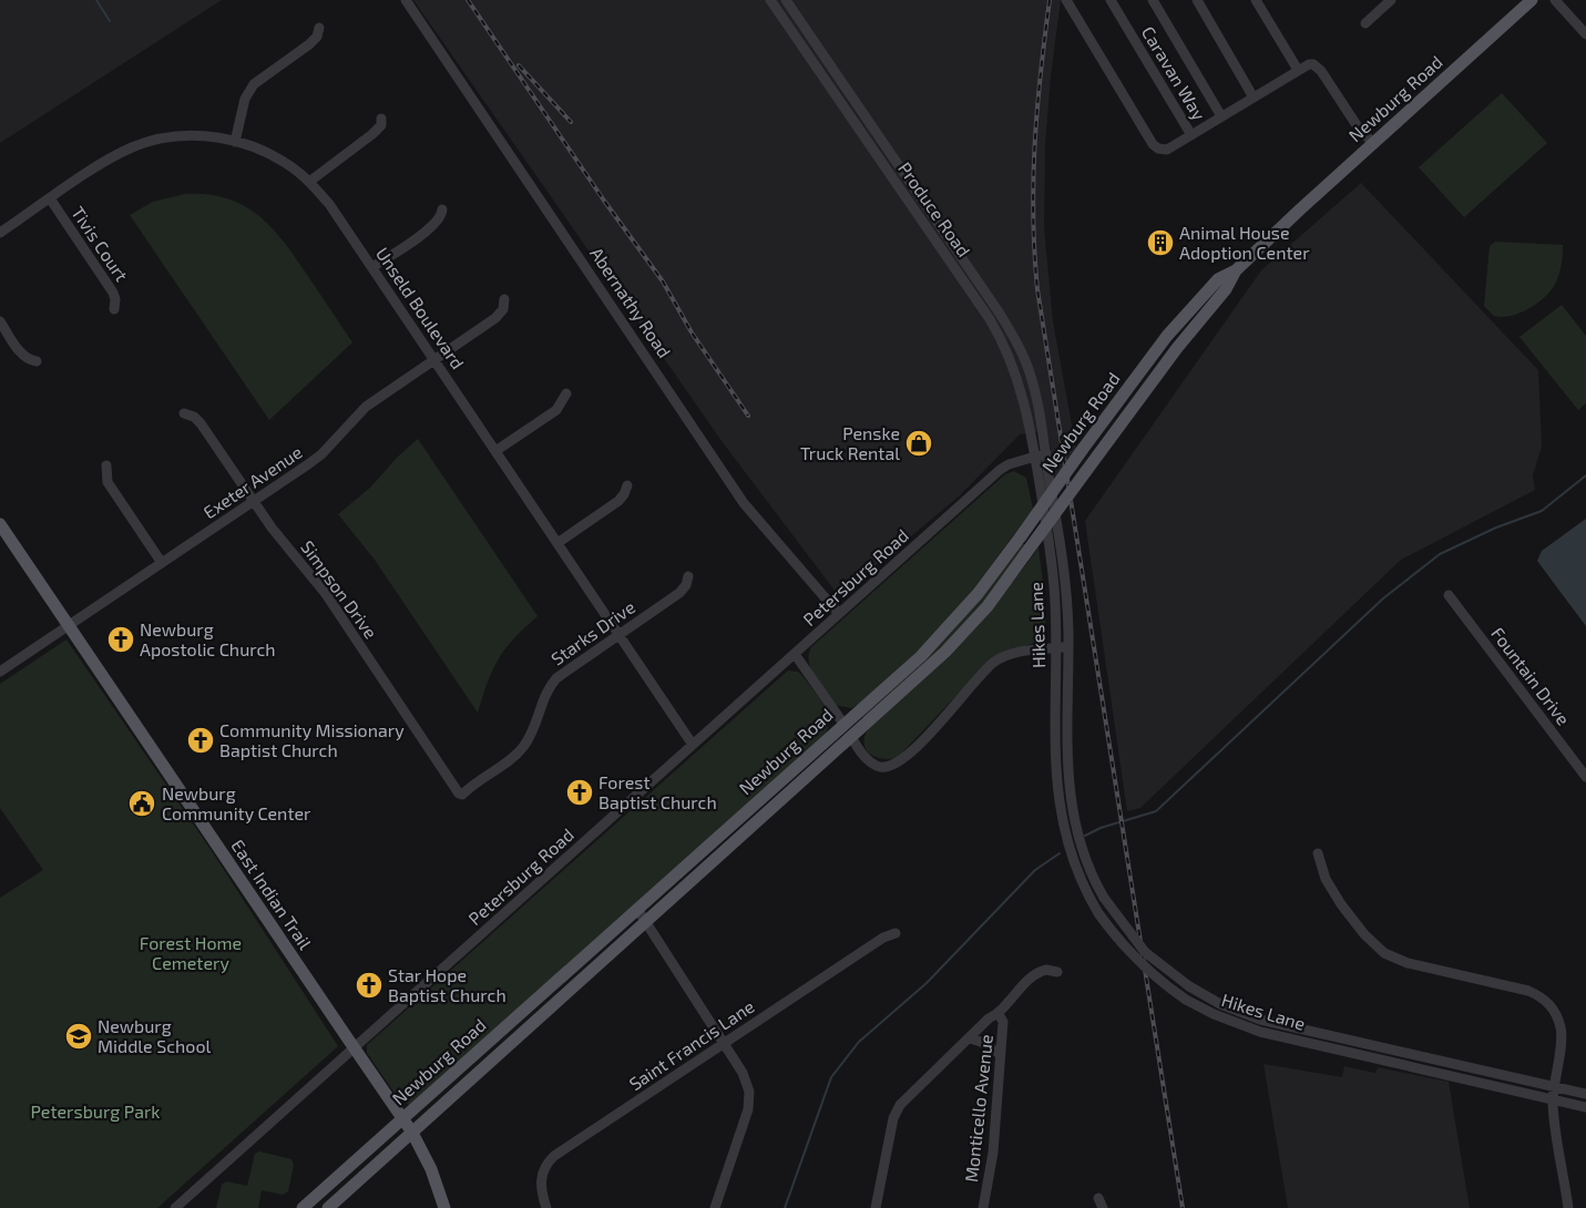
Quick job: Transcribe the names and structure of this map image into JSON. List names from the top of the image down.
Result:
{
  "streets": {
    "main road": ["Newburg Road", "East Indian Trail"],
    "street": [
      "Caravan Way",
      "Produce Road",
      "Tivis Court",
      "Abernathy Road",
      "Unseld Boulevard",
      "Exeter Avenue",
      "Petersburg Road",
      "Simpson Drive",
      "Hikes Lane",
      "Starks Drive",
      "Fountain Drive",
      "Saint Francis Lane",
      "Monticello Avenue"
    ]
  },
  "crossings": [
    ["Newburg Road", "East Indian Trail"],
    ["Produce Road", "Petersburg Road"],
    ["Produce Road", "Hikes Lane"],
    ["Tivis Court", "Unseld Boulevard"],
    ["Abernathy Road", "Petersburg Road"],
    ["Unseld Boulevard", "Exeter Avenue"],
    ["Unseld Boulevard", "Petersburg Road"],
    ["Unseld Boulevard", "Starks Drive"],
    ["Exeter Avenue", "Simpson Drive"],
    ["Exeter Avenue", "East Indian Trail"],
    ["Petersburg Road", "Hikes Lane"],
    ["Petersburg Road", "East Indian Trail"],
    ["Simpson Drive", "Starks Drive"]
  ],
  "parks": ["Forest Home Cemetery", "Petersburg Park"],
  "places": {
    "building": ["Animal House Adoption Center"],
    "shop": ["Penske Truck Rental"],
    "church": [
      "Newburg Apostolic Church",
      "Community Missionary Baptist Church",
      "Forest Baptist Church",
      "Star Hope Baptist Church"
    ],
    "public building": ["Newburg Community Center"],
    "school or university": ["Newburg Middle School"]
  }
}
